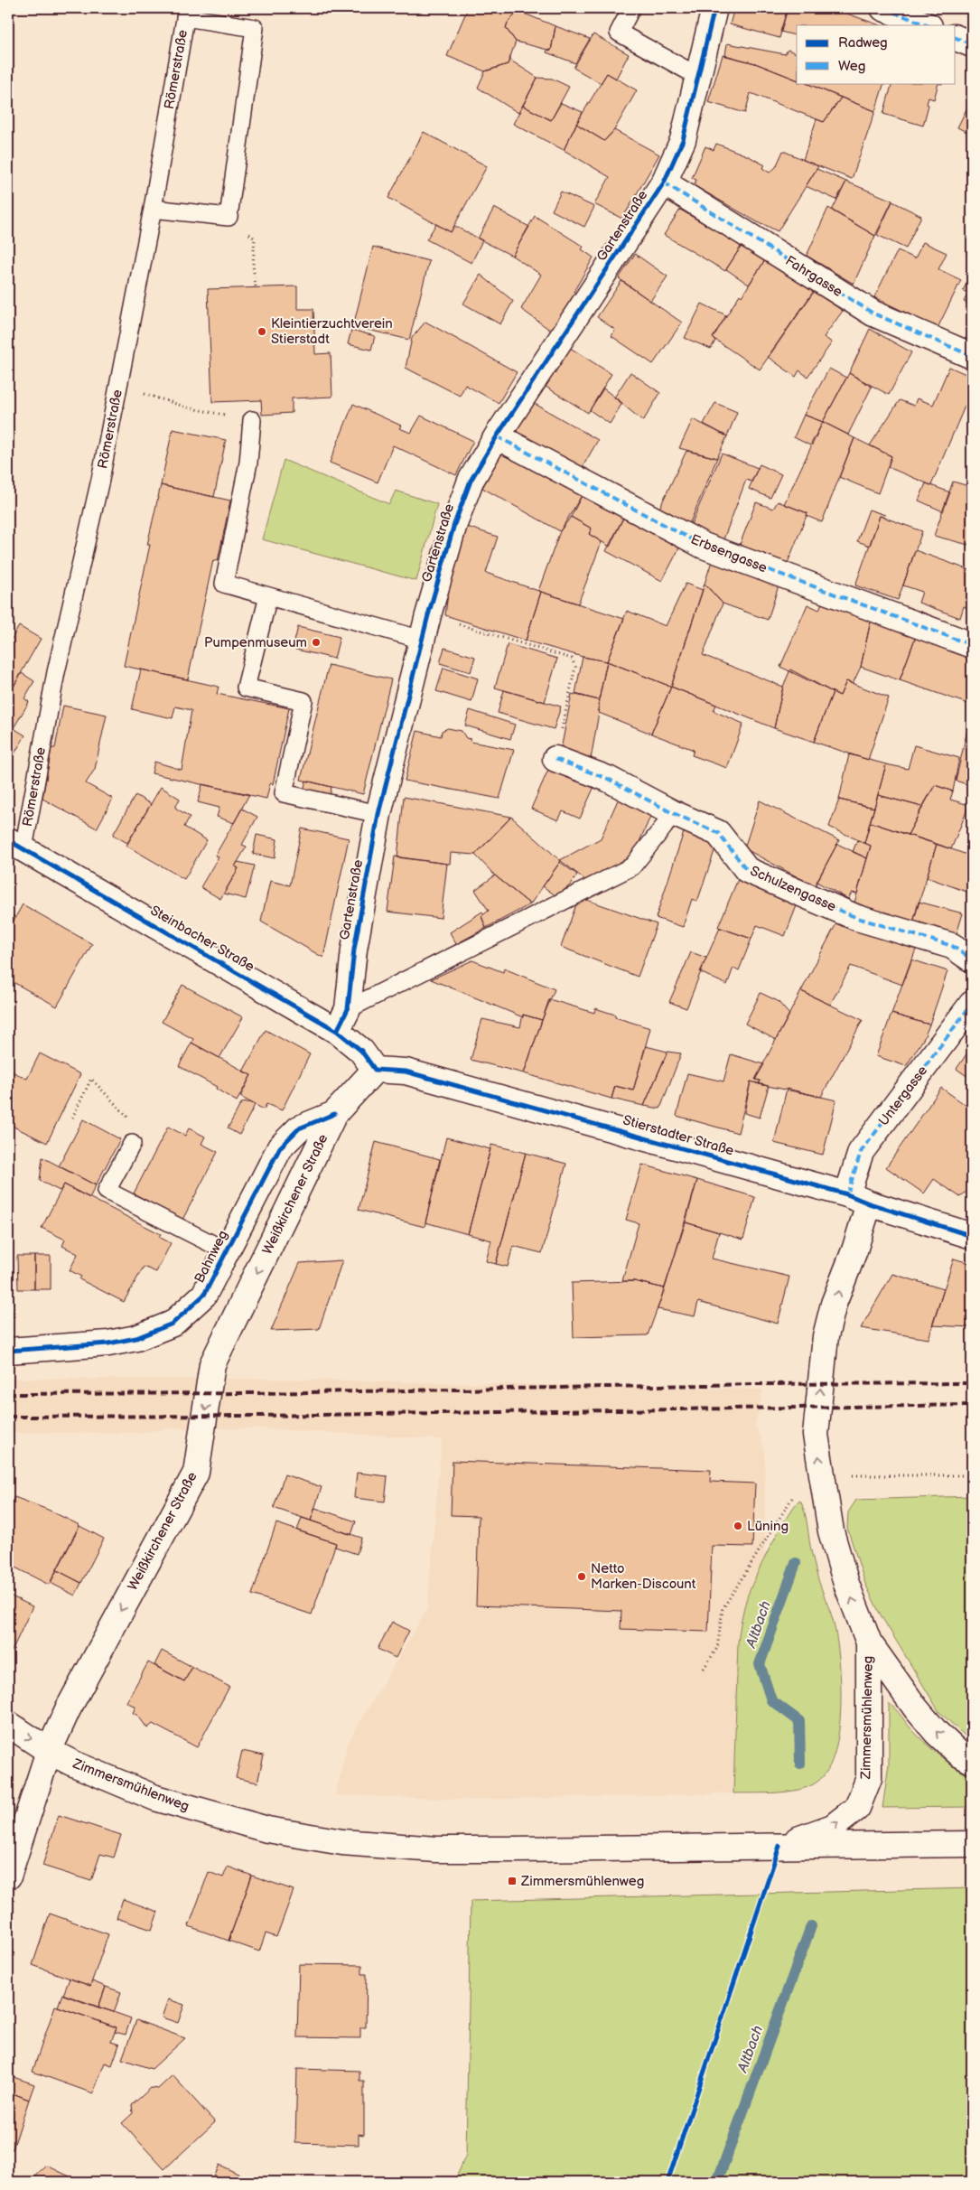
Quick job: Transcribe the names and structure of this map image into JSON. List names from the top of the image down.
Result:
{
  "streets": {
    "street": [
      "Gartenstraße",
      "Fahrgasse",
      "Erbsengasse",
      "Schulzengasse",
      "Steinbacher Straße",
      "Untergasse",
      "Stierstadter Straße",
      "Weißkirchener Straße",
      "Bahnweg",
      "Zimmersmühlenweg"
    ],
    "lane": ["Römerstraße"]
  },
  "crossings": [
    ["Römerstraße", "Steinbacher Straße"],
    ["Gartenstraße", "Fahrgasse"],
    ["Gartenstraße", "Erbsengasse"],
    ["Gartenstraße", "Steinbacher Straße"],
    ["Steinbacher Straße", "Stierstadter Straße"],
    ["Steinbacher Straße", "Weißkirchener Straße"],
    ["Untergasse", "Stierstadter Straße"],
    ["Stierstadter Straße", "Weißkirchener Straße"],
    ["Weißkirchener Straße", "Bahnweg"],
    ["Weißkirchener Straße", "Zimmersmühlenweg"]
  ],
  "one_way": ["Weißkirchener Straße"],
  "water": ["Altbach"],
  "places": {
    "other": [
      "Kleintierzuchtverein Stierstadt",
      "Pumpenmuseum",
      "Lüning",
      "Netto Marken-Discount"
    ],
    "transit": ["Zimmersmühlenweg"]
  },
  "legend": ["Radweg", "Weg"]
}
